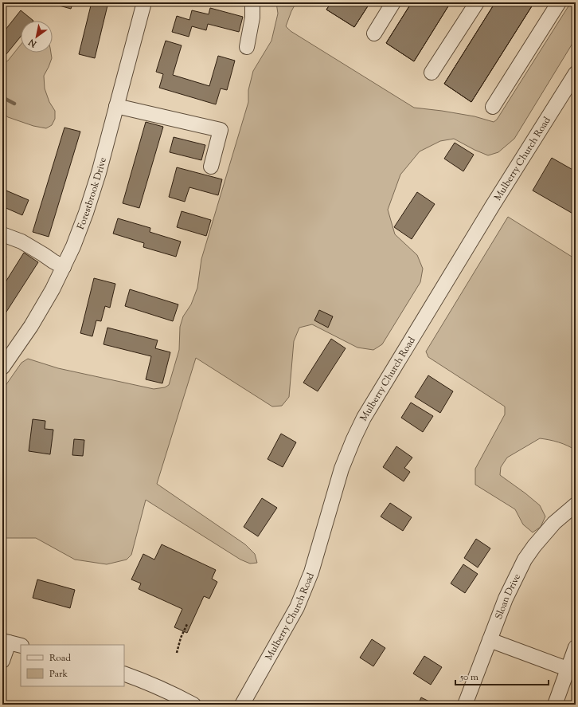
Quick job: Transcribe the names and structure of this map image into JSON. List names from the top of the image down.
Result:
{
  "streets": {
    "street": ["Mulberry Church Road", "Forestbrook Drive", "Sloan Drive"]
  },
  "legend": ["Road", "Park"],
  "scale_bar": "50 m",
  "north": "bottom left"
}
